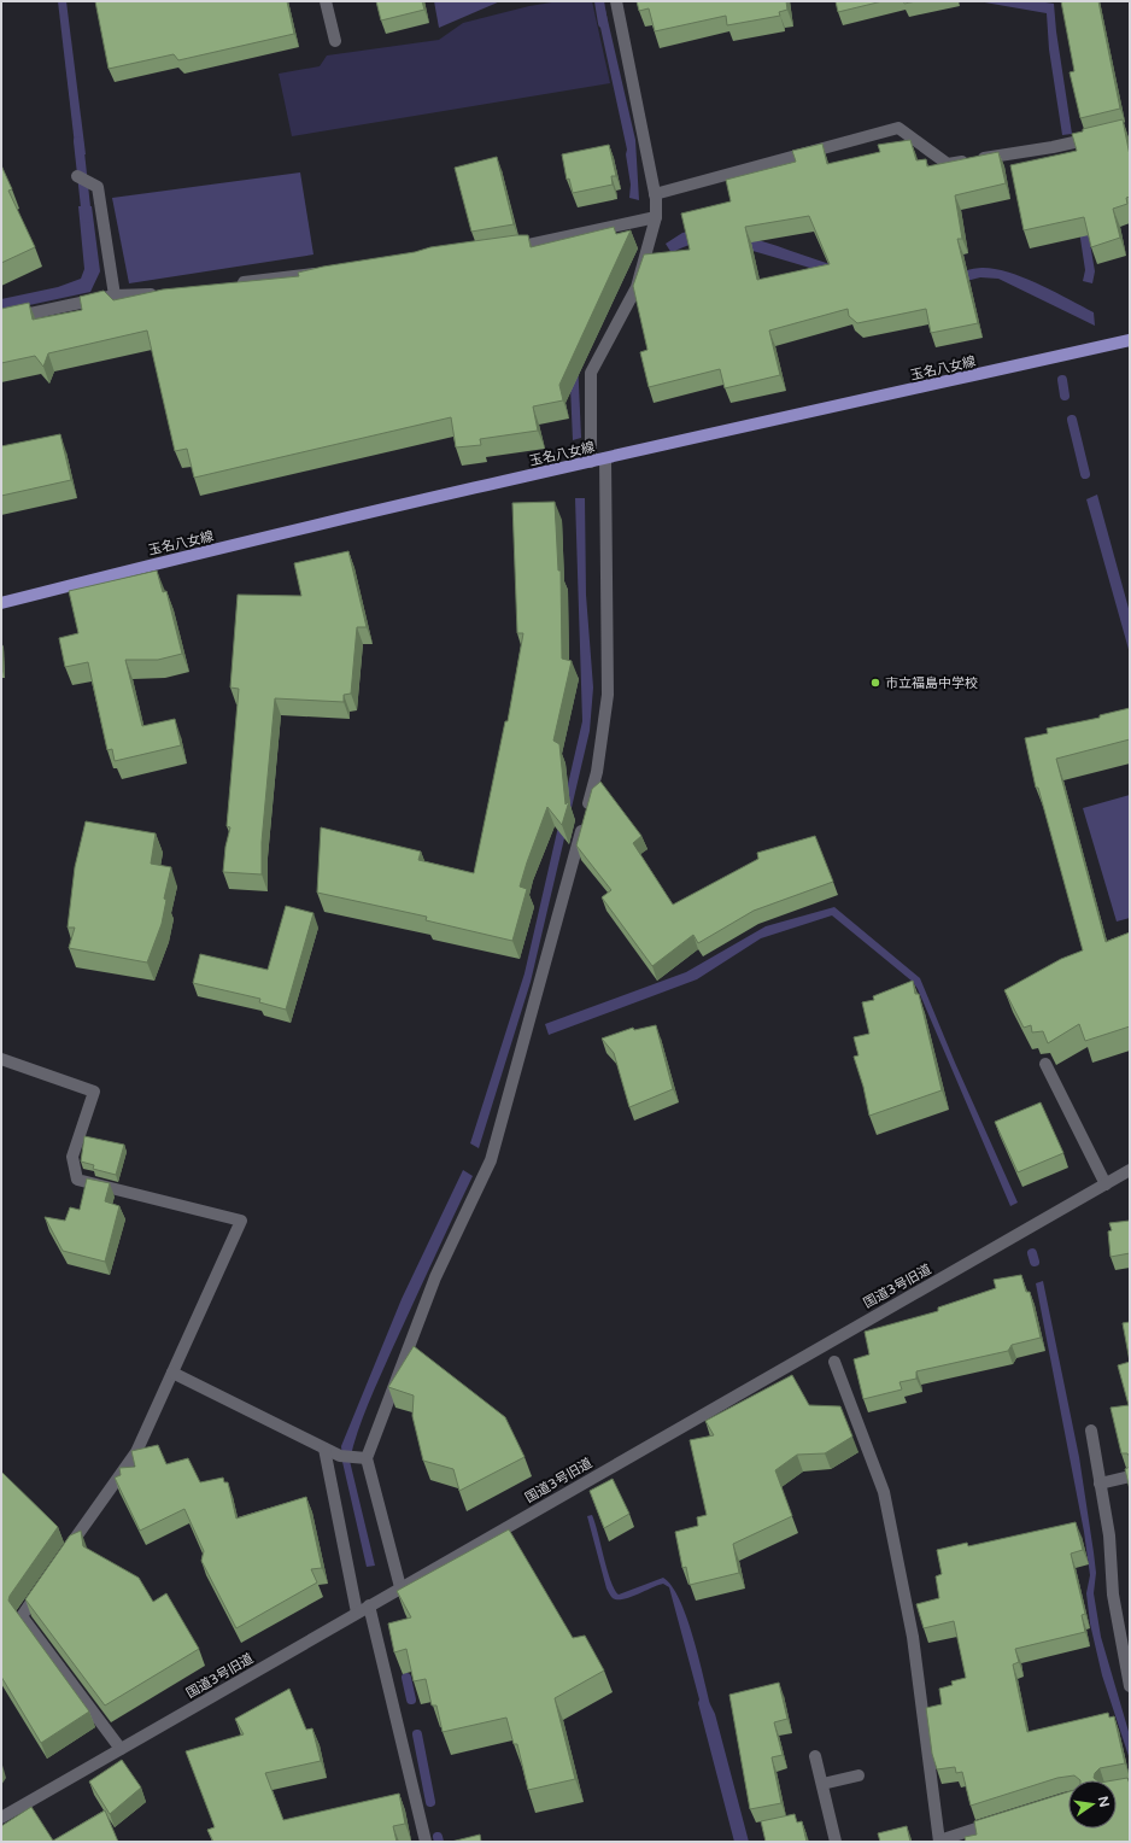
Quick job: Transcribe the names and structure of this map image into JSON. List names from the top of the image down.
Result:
{
  "streets": {
    "main road": ["玉名八女線"],
    "street": ["国道3号旧道"]
  },
  "places": ["市立福島中学校"],
  "north": "right"
}
